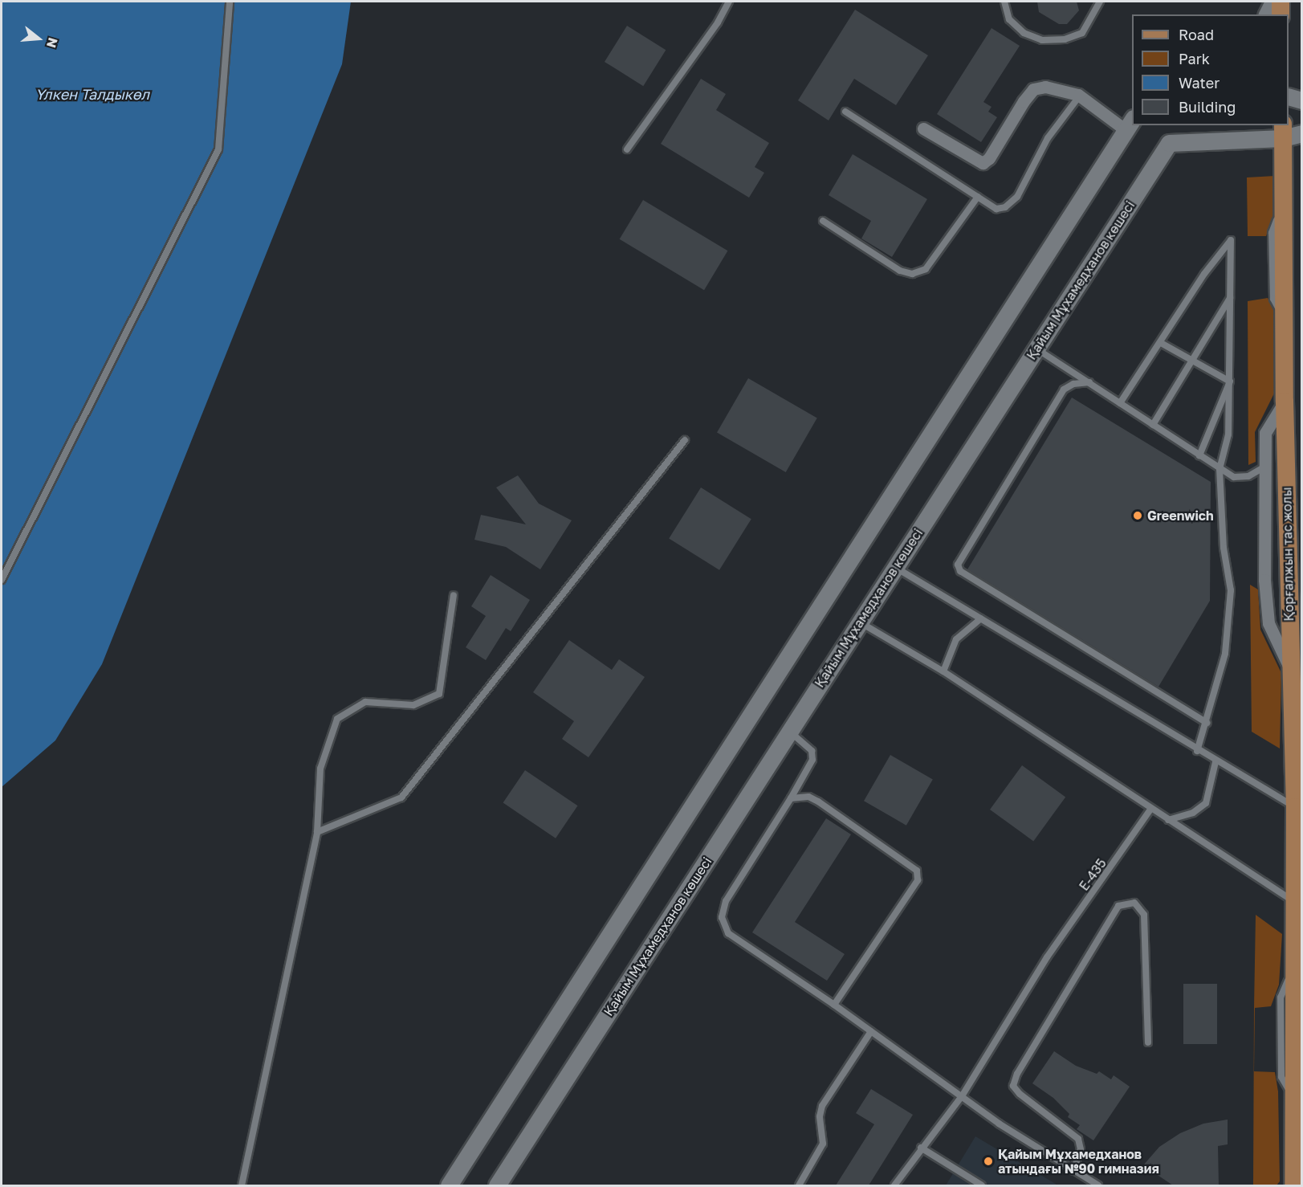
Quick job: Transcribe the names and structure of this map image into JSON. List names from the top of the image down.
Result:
{
  "streets": {
    "main road": ["Қайым Мұхамедханов көшесі", "Қорғалжын тас жолы"],
    "lane": ["Е-435"]
  },
  "crossings": [
    ["Қайым Мұхамедханов көшесі", "Қорғалжын тас жолы"]
  ],
  "water": ["Үлкен Талдыкөл"],
  "places": ["Greenwich", "Қайым Мұхамедханов атындағы №90 гимназия"],
  "legend": [
    "Road",
    "Park",
    "Water",
    "Building"
  ],
  "north": "right"
}
